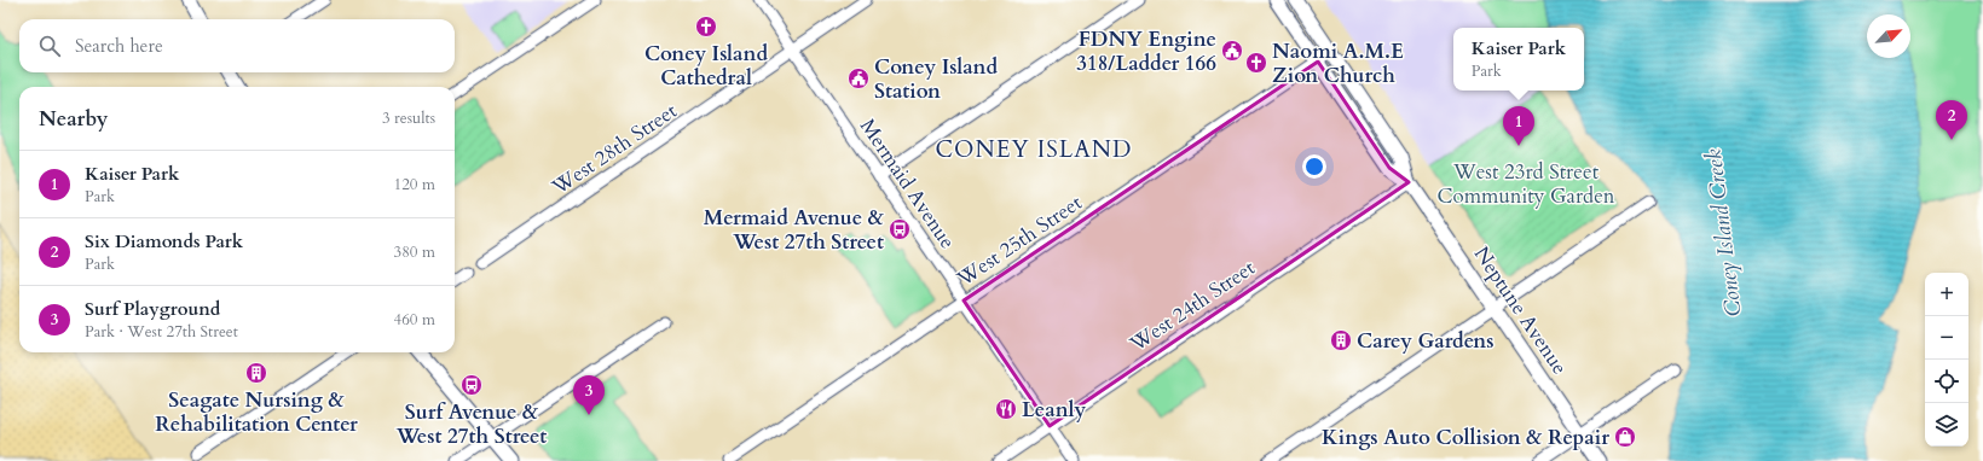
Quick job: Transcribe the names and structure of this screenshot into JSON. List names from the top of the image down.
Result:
{
  "streets": {
    "main road": ["Neptune Avenue"],
    "street": [
      "West 28th Street",
      "Mermaid Avenue",
      "West 25th Street",
      "West 24th Street"
    ]
  },
  "crossings": [
    ["West 28th Street", "Mermaid Avenue"],
    ["Mermaid Avenue", "West 25th Street"],
    ["Mermaid Avenue", "West 24th Street"],
    ["West 25th Street", "Neptune Avenue"],
    ["West 24th Street", "Neptune Avenue"]
  ],
  "districts": ["CONEY ISLAND"],
  "water": ["Coney Island Creek"],
  "parks": ["West 23rd Street Community Garden"],
  "places": {
    "church": ["Coney Island Cathedral", "Naomi A.M.E Zion Church"],
    "public building": ["FDNY Engine 318/Ladder 166", "Coney Island Station"],
    "bus stop": ["Mermaid Avenue & West 27th Street", "Surf Avenue & West 27th Street"],
    "building": ["Carey Gardens", "Seagate Nursing & Rehabilitation Center"],
    "restaurant": ["Leanly"],
    "shop": ["Kings Auto Collision & Repair"]
  },
  "north": "top right",
  "page": {
    "search": "Search here",
    "popup": ["Kaiser Park", "Park"],
    "heading": ["Nearby", "3 results"],
    "pins": ["2", "1", "3"],
    "list": [
      {
        "mark": "1",
        "name": "Kaiser Park",
        "note": "Park",
        "value": "120 m"
      },
      {
        "mark": "2",
        "name": "Six Diamonds Park",
        "note": "Park",
        "value": "380 m"
      },
      {
        "mark": "3",
        "name": "Surf Playground",
        "note": "Park · West 27th Street",
        "value": "460 m"
      }
    ],
    "map_buttons": ["+", "−"]
  }
}
